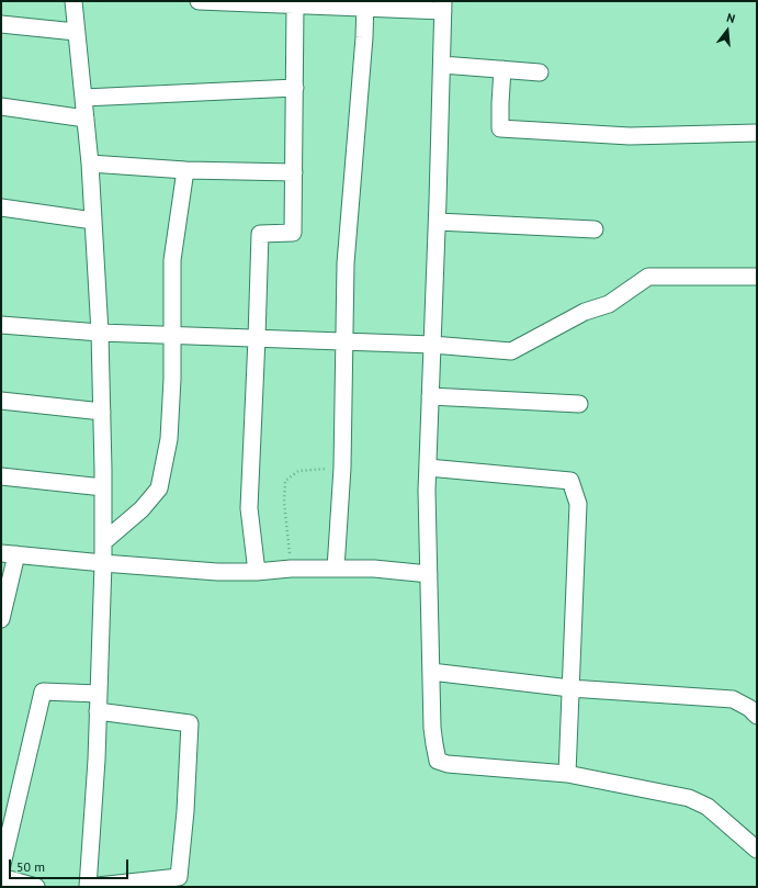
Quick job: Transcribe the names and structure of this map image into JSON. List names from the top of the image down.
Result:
{
  "scale_bar": "50 m",
  "north": "top"
}
